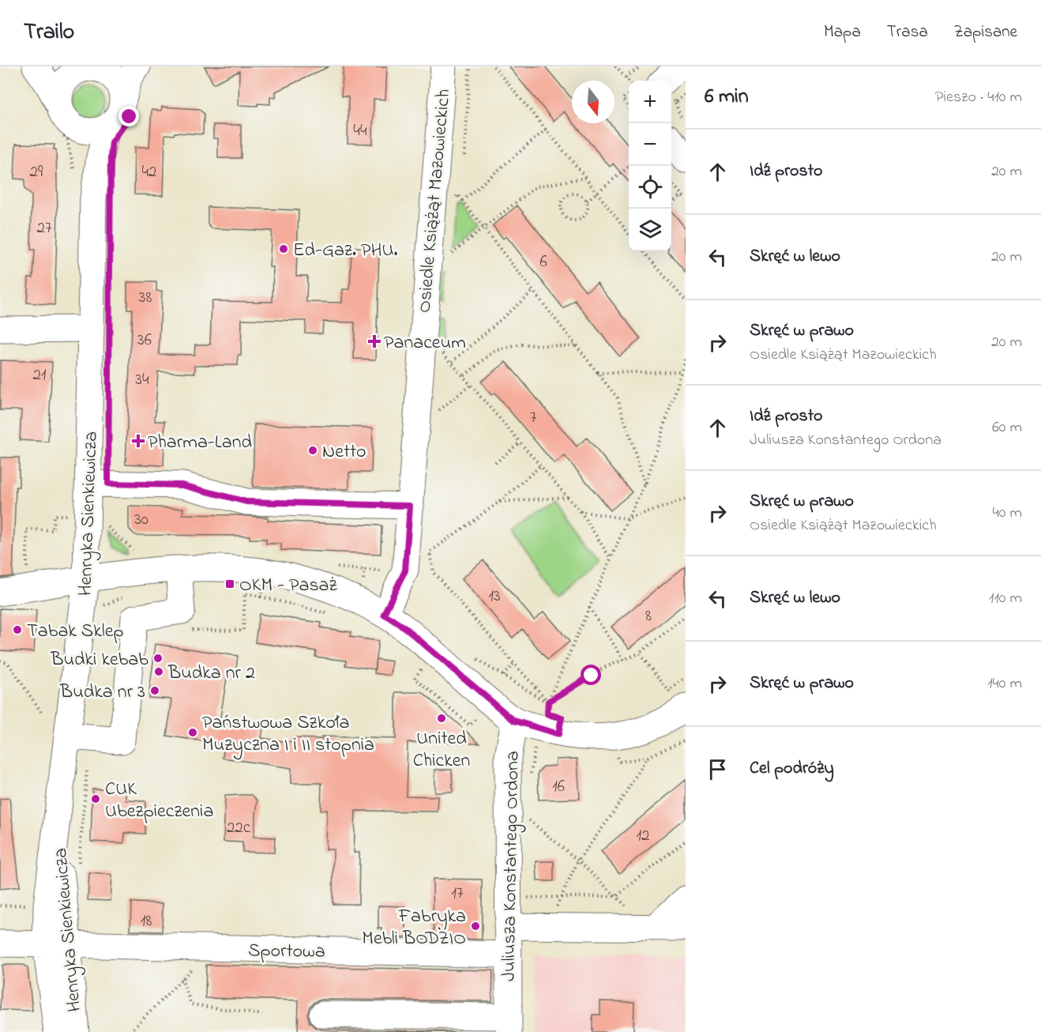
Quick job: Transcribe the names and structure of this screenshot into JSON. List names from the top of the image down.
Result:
{
  "streets": {
    "street": [
      "Osiedle Książąt Mazowieckich",
      "Henryka Sienkiewicza",
      "Juliusza Konstantego Ordona",
      "Sportowa"
    ]
  },
  "crossings": [
    ["Henryka Sienkiewicza", "Sportowa"],
    ["Juliusza Konstantego Ordona", "Sportowa"]
  ],
  "places": {
    "other": [
      "Ed-Gaz. PHU.",
      "Netto",
      "Tabak Sklep",
      "Budki kebab",
      "Budka nr 2",
      "Budka nr 3",
      "United Chicken",
      "Państwowa Szkoła Muzyczna I i II stopnia",
      "CUK Ubezpieczenia",
      "Fabryka Mebli BODZIO"
    ],
    "health": ["Panaceum", "Pharma-Land"],
    "transit": ["OKM - Pasaż"]
  },
  "house_numbers": [
    "44",
    "29",
    "42",
    "27",
    "6",
    "38",
    "36",
    "21",
    "34",
    "7",
    "30",
    "13",
    "8",
    "16",
    "22c",
    "12",
    "17",
    "18"
  ],
  "north": "bottom",
  "page": {
    "header": "Trailo",
    "nav": ["Mapa", "Trasa", "Zapisane"],
    "heading": ["6 min", "Pieszo · 410 m"],
    "map_buttons": ["+", "−"],
    "list": [
      ["Idź prosto", "20 m"],
      ["Skręć w lewo", "20 m"],
      ["Skręć w prawo", "Osiedle Książąt Mazowieckich", "20 m"],
      ["Idź prosto", "Juliusza Konstantego Ordona", "60 m"],
      ["Skręć w prawo", "Osiedle Książąt Mazowieckich", "40 m"],
      ["Skręć w lewo", "110 m"],
      ["Skręć w prawo", "140 m"],
      "Cel podróży"
    ]
  }
}
